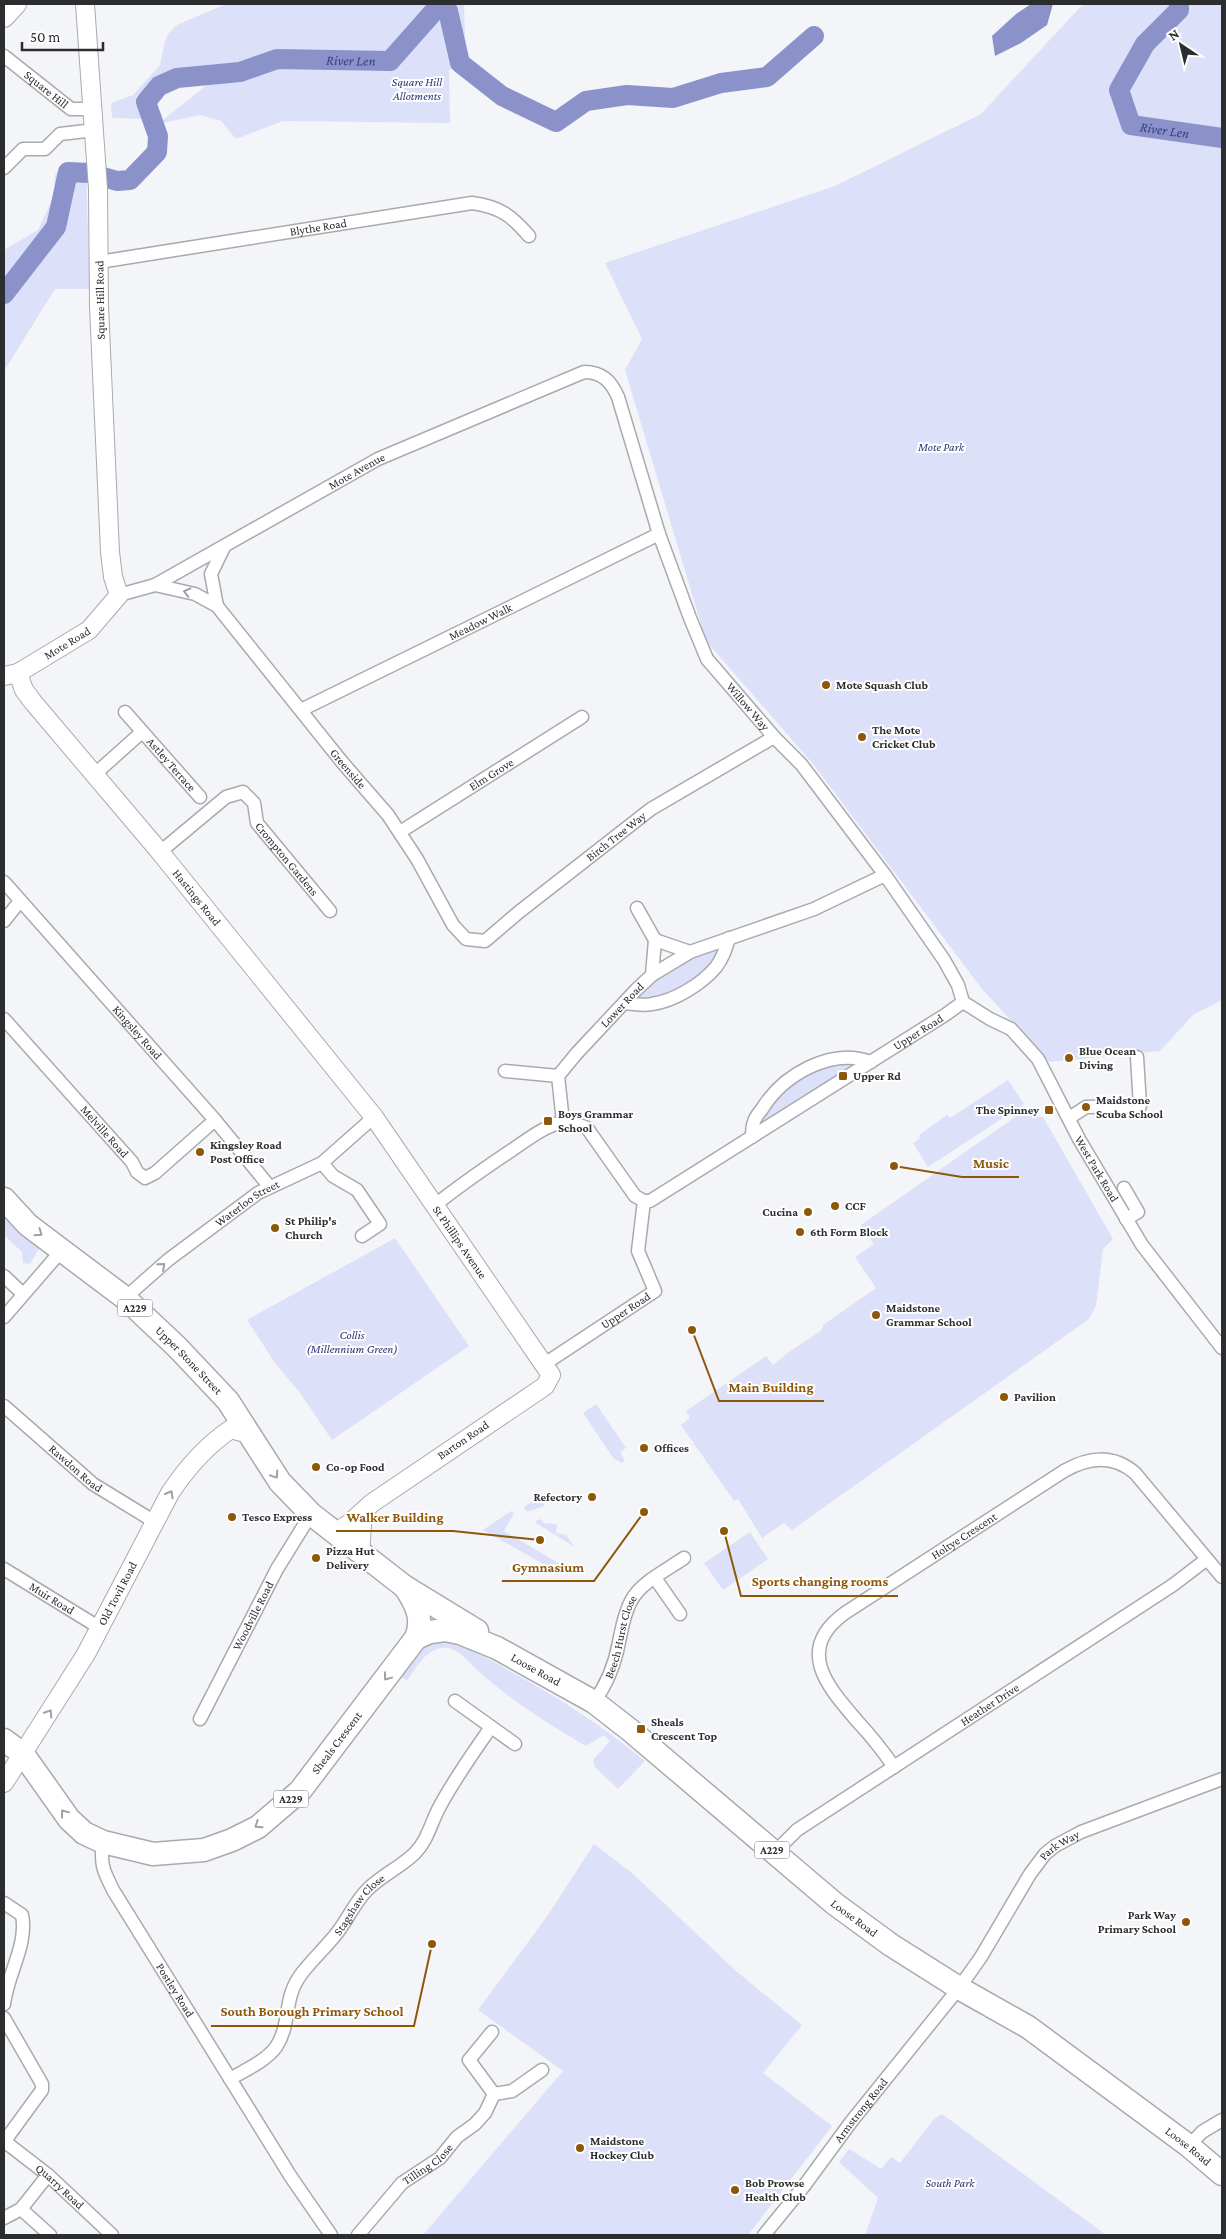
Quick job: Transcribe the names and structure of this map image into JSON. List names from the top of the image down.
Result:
{
  "streets": {
    "highway": [
      "A229",
      "Upper Stone Street",
      "Loose Road",
      "Sheals Crescent"
    ],
    "street": [
      "Square Hill",
      "Blythe Road",
      "Square Hill Road",
      "Mote Avenue",
      "Meadow Walk",
      "Mote Road",
      "Willow Way",
      "Astley Terrace",
      "Greenside",
      "Elm Grove",
      "Birch Tree Way",
      "Crompton Gardens",
      "Hastings Road",
      "Lower Road",
      "Upper Road",
      "Kingsley Road",
      "Melville Road",
      "West Park Road",
      "Waterloo Street",
      "St Phillips Avenue",
      "Barton Road",
      "Rawdon Road",
      "Holtye Crescent",
      "Old Tovil Road",
      "Muir Road",
      "Woodville Road",
      "Beech Hurst Close",
      "Heather Drive",
      "Park Way",
      "Stagshaw Close",
      "Postley Road",
      "Armstrong Road",
      "Tilling Close",
      "Quarry Road"
    ]
  },
  "crossings": [
    ["Square Hill", "Square Hill Road"],
    ["Blythe Road", "Square Hill Road"],
    ["Square Hill Road", "Mote Avenue"],
    ["Square Hill Road", "Mote Road"],
    ["Mote Avenue", "Mote Road"],
    ["Mote Avenue", "Willow Way"],
    ["Mote Avenue", "Greenside"],
    ["Meadow Walk", "Willow Way"],
    ["Meadow Walk", "Greenside"],
    ["Mote Road", "Hastings Road"],
    ["Willow Way", "Birch Tree Way"],
    ["Willow Way", "Lower Road"],
    ["Willow Way", "Upper Road"],
    ["Willow Way", "West Park Road"],
    ["Astley Terrace", "Hastings Road"],
    ["Greenside", "Elm Grove"],
    ["Greenside", "Birch Tree Way"],
    ["Crompton Gardens", "Hastings Road"],
    ["Hastings Road", "Waterloo Street"],
    ["Hastings Road", "St Phillips Avenue"],
    ["Upper Road", "West Park Road"],
    ["Upper Road", "St Phillips Avenue"],
    ["Upper Road", "Barton Road"],
    ["Kingsley Road", "Melville Road"],
    ["Kingsley Road", "Waterloo Street"],
    ["Waterloo Street", "St Phillips Avenue"],
    ["Waterloo Street", "Upper Stone Street"],
    ["St Phillips Avenue", "Barton Road"],
    ["A229", "Old Tovil Road"],
    ["A229", "Loose Road"],
    ["A229", "Sheals Crescent"],
    ["A229", "Postley Road"],
    ["Upper Stone Street", "Old Tovil Road"],
    ["Upper Stone Street", "Loose Road"],
    ["Barton Road", "Loose Road"],
    ["Rawdon Road", "Old Tovil Road"],
    ["Holtye Crescent", "Heather Drive"],
    ["Old Tovil Road", "Muir Road"],
    ["Old Tovil Road", "Loose Road"],
    ["Woodville Road", "Loose Road"],
    ["Beech Hurst Close", "Loose Road"],
    ["Loose Road", "Heather Drive"],
    ["Loose Road", "Sheals Crescent"],
    ["Loose Road", "Park Way"],
    ["Loose Road", "Armstrong Road"],
    ["Sheals Crescent", "Postley Road"],
    ["Park Way", "Armstrong Road"],
    ["Stagshaw Close", "Postley Road"]
  ],
  "one_way": ["Waterloo Street", "Old Tovil Road", "Sheals Crescent"],
  "water": ["River Len"],
  "parks": [
    "Square Hill Allotments",
    "Mote Park",
    "Collis (Millennium Green)",
    "South Park"
  ],
  "places": {
    "other": [
      "Mote Squash Club",
      "The Mote Cricket Club",
      "Blue Ocean Diving",
      "Maidstone Scuba School",
      "Kingsley Road Post Office",
      "Music",
      "CCF",
      "Cucina",
      "St Philip's Church",
      "6th Form Block",
      "Maidstone Grammar School",
      "Main Building",
      "Pavilion",
      "Offices",
      "Co-op Food",
      "Refectory",
      "Gymnasium",
      "Tesco Express",
      "Sports changing rooms",
      "Walker Building",
      "Pizza Hut Delivery",
      "Park Way Primary School",
      "South Borough Primary School",
      "Maidstone Hockey Club",
      "Bob Prowse Health Club"
    ],
    "transit": [
      "Upper Rd",
      "The Spinney",
      "Boys Grammar School",
      "Sheals Crescent Top"
    ]
  },
  "scale_bar": "50 m",
  "north": "top left"
}
